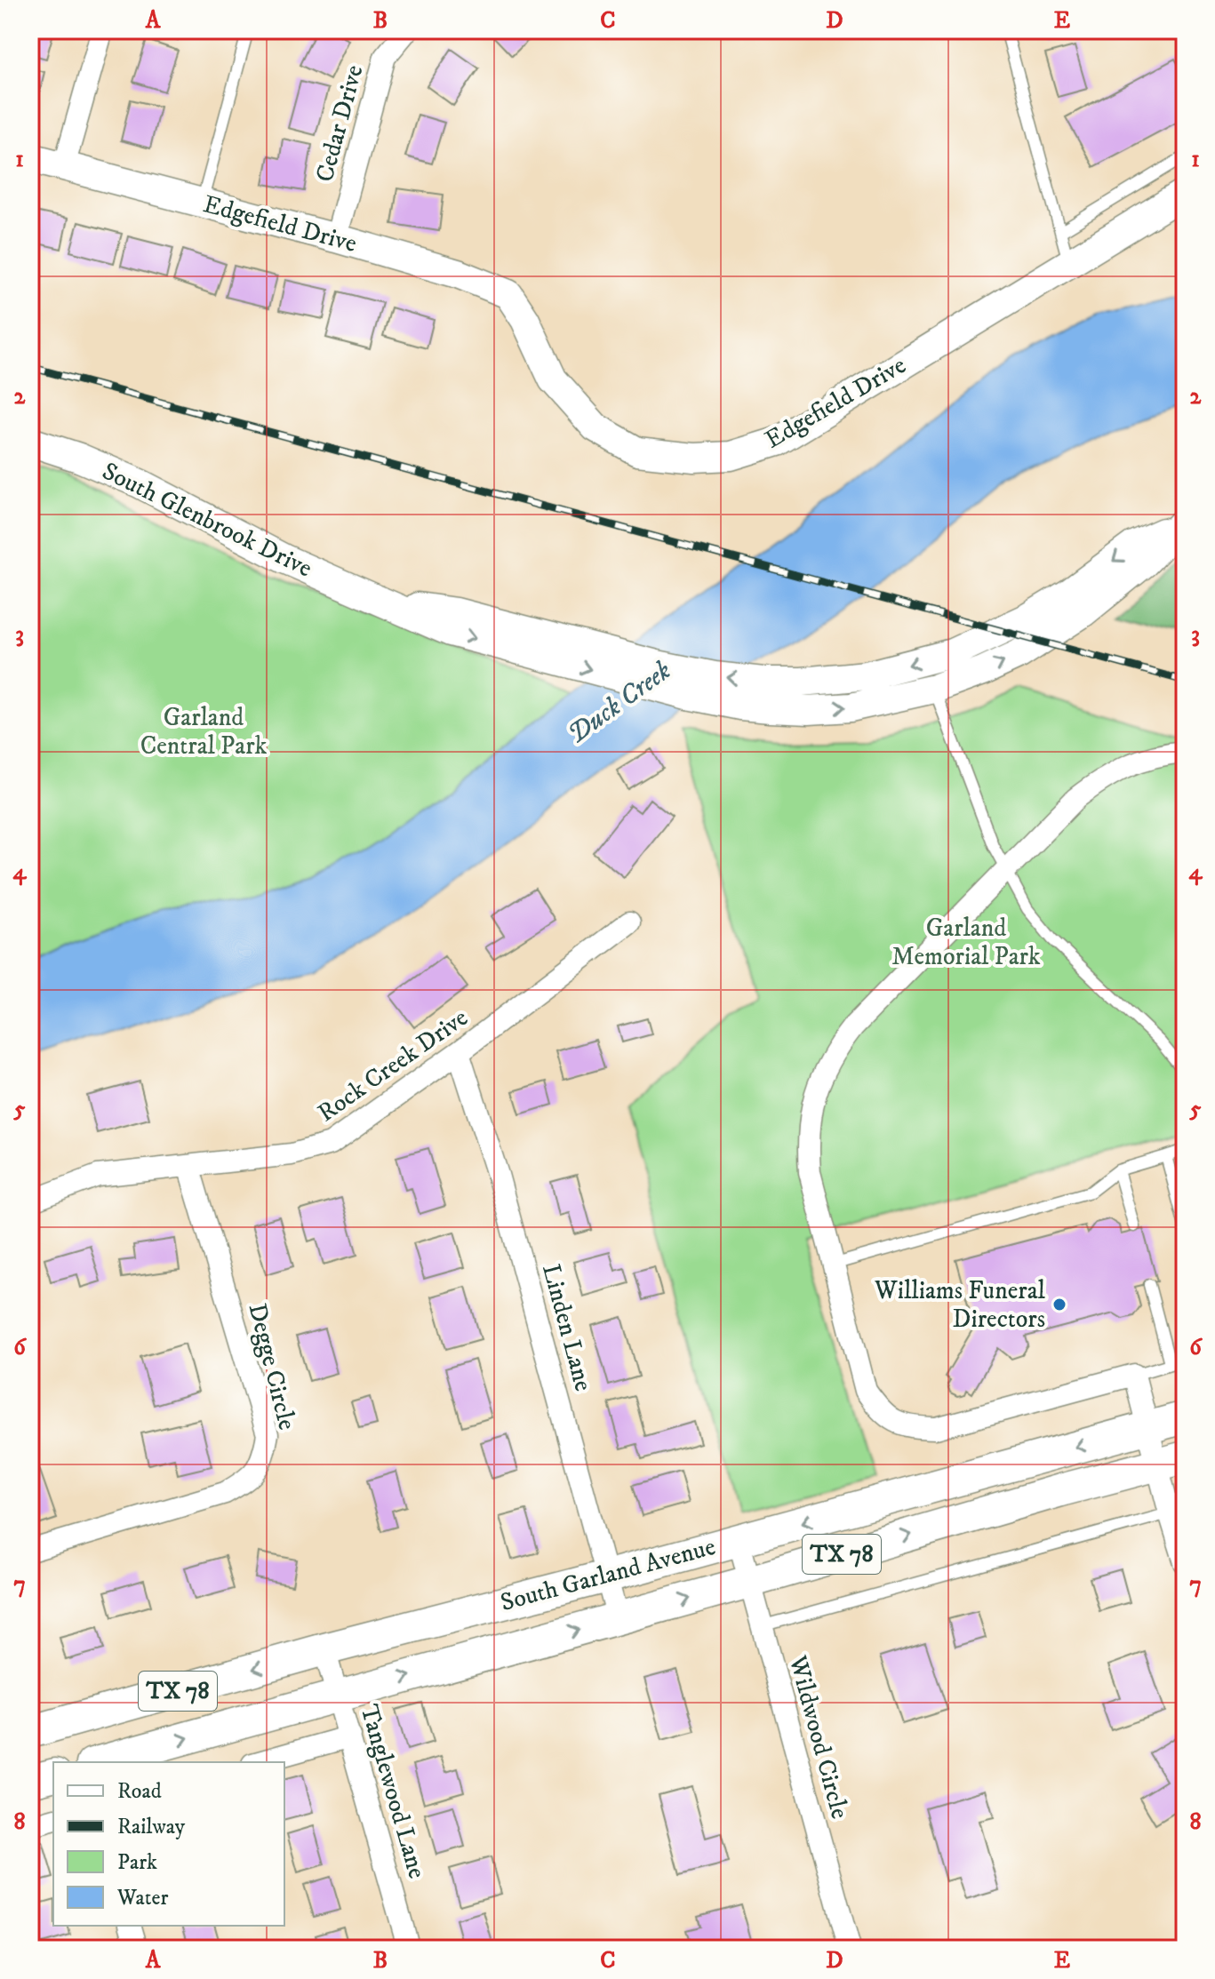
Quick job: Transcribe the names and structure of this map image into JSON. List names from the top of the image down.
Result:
{
  "streets": {
    "main road": ["TX 78", "South Garland Avenue"],
    "street": [
      "Cedar Drive",
      "Edgefield Drive",
      "South Glenbrook Drive",
      "Rock Creek Drive",
      "Linden Lane",
      "Degge Circle",
      "Wildwood Circle",
      "Tanglewood Lane"
    ]
  },
  "crossings": [
    ["Cedar Drive", "Edgefield Drive"],
    ["Rock Creek Drive", "Linden Lane"],
    ["Rock Creek Drive", "Degge Circle"],
    ["Linden Lane", "South Garland Avenue"],
    ["South Garland Avenue", "Wildwood Circle"],
    ["South Garland Avenue", "Tanglewood Lane"]
  ],
  "water": ["Duck Creek"],
  "parks": ["Garland Central Park", "Garland Memorial Park"],
  "places": ["Williams Funeral Directors"],
  "legend": [
    "Road",
    "Railway",
    "Park",
    "Water"
  ],
  "grid": {
    "columns": [
      "A",
      "B",
      "C",
      "D",
      "E"
    ],
    "rows": [
      "1",
      "2",
      "3",
      "4",
      "5",
      "6",
      "7",
      "8"
    ]
  }
}
